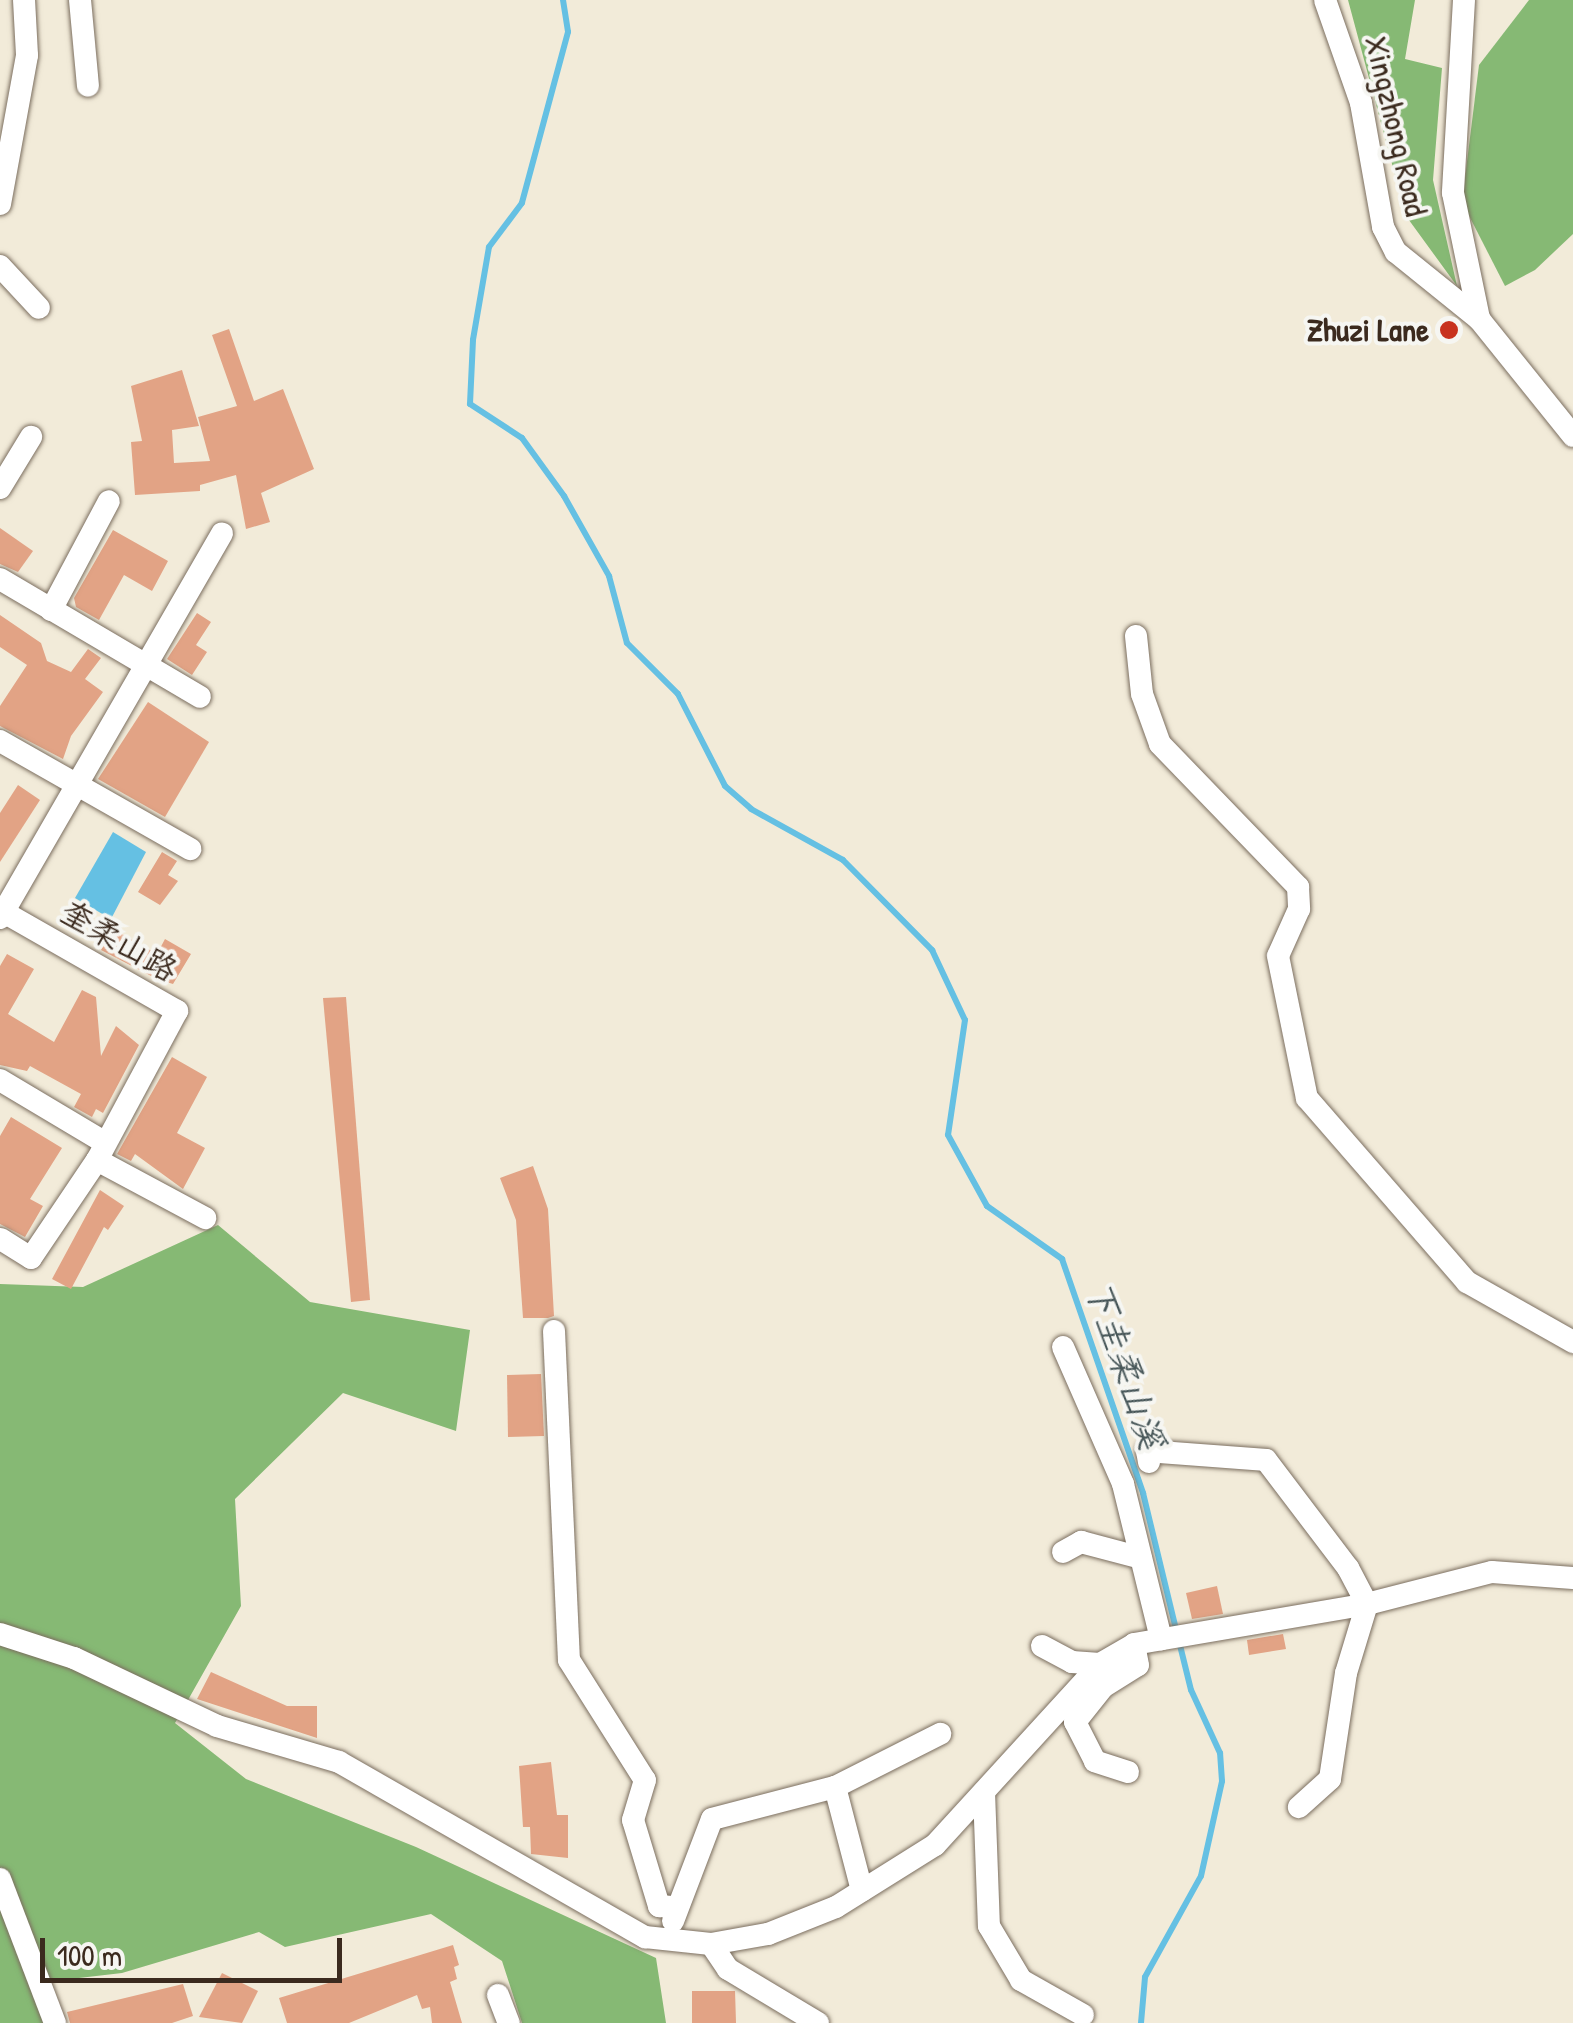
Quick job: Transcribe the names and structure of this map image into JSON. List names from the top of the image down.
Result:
{
  "streets": {
    "street": ["Xingzhong Road", "奎柔山路"]
  },
  "water": ["下圭柔山溪"],
  "places": ["Zhuzi Lane"],
  "scale_bar": "100 m"
}
